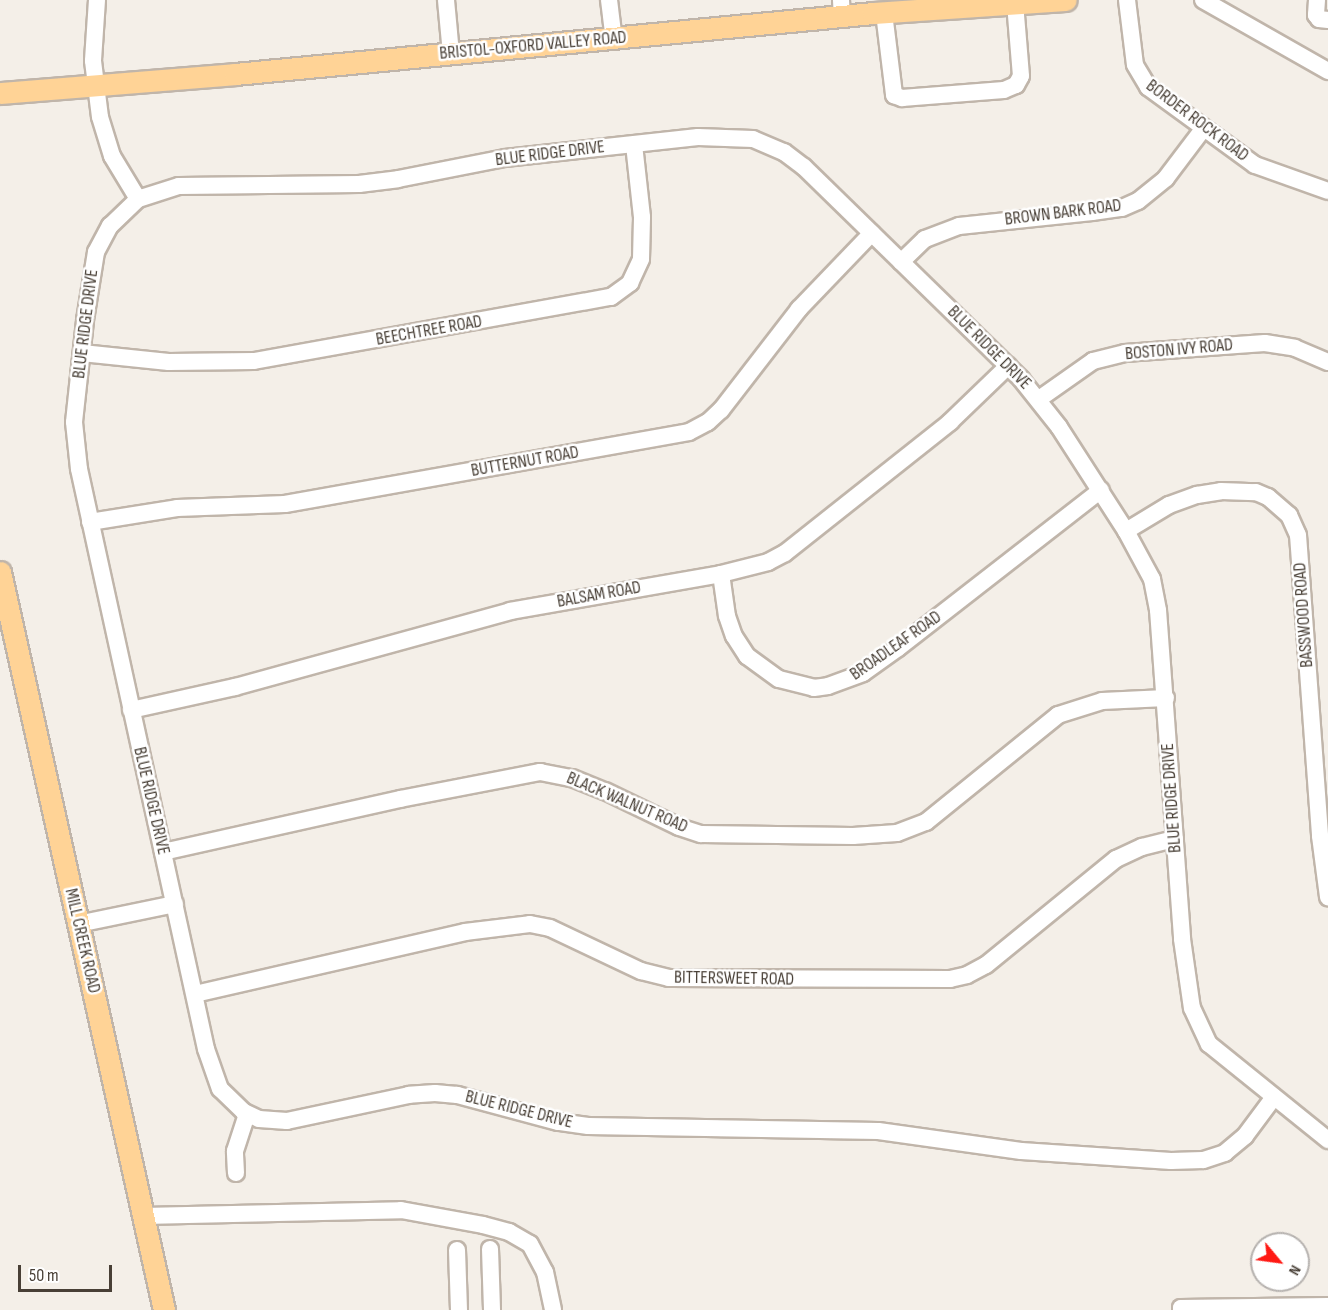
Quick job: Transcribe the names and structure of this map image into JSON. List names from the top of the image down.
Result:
{
  "streets": {
    "main road": ["BRISTOL-OXFORD VALLEY ROAD", "MILL CREEK ROAD"],
    "street": [
      "BORDER ROCK ROAD",
      "BLUE RIDGE DRIVE",
      "BROWN BARK ROAD",
      "BEECHTREE ROAD",
      "BOSTON IVY ROAD",
      "BUTTERNUT ROAD",
      "BALSAM ROAD",
      "BASSWOOD ROAD",
      "BROADLEAF ROAD",
      "BLACK WALNUT ROAD",
      "BITTERSWEET ROAD"
    ]
  },
  "crossings": [
    ["BORDER ROCK ROAD", "BROWN BARK ROAD"],
    ["BLUE RIDGE DRIVE", "BROWN BARK ROAD"],
    ["BLUE RIDGE DRIVE", "BEECHTREE ROAD"],
    ["BLUE RIDGE DRIVE", "BOSTON IVY ROAD"],
    ["BLUE RIDGE DRIVE", "BUTTERNUT ROAD"],
    ["BLUE RIDGE DRIVE", "BALSAM ROAD"],
    ["BLUE RIDGE DRIVE", "BASSWOOD ROAD"],
    ["BLUE RIDGE DRIVE", "BROADLEAF ROAD"],
    ["BLUE RIDGE DRIVE", "BLACK WALNUT ROAD"],
    ["BLUE RIDGE DRIVE", "BITTERSWEET ROAD"],
    ["BALSAM ROAD", "BROADLEAF ROAD"]
  ],
  "scale_bar": "50 m",
  "north": "bottom right"
}
